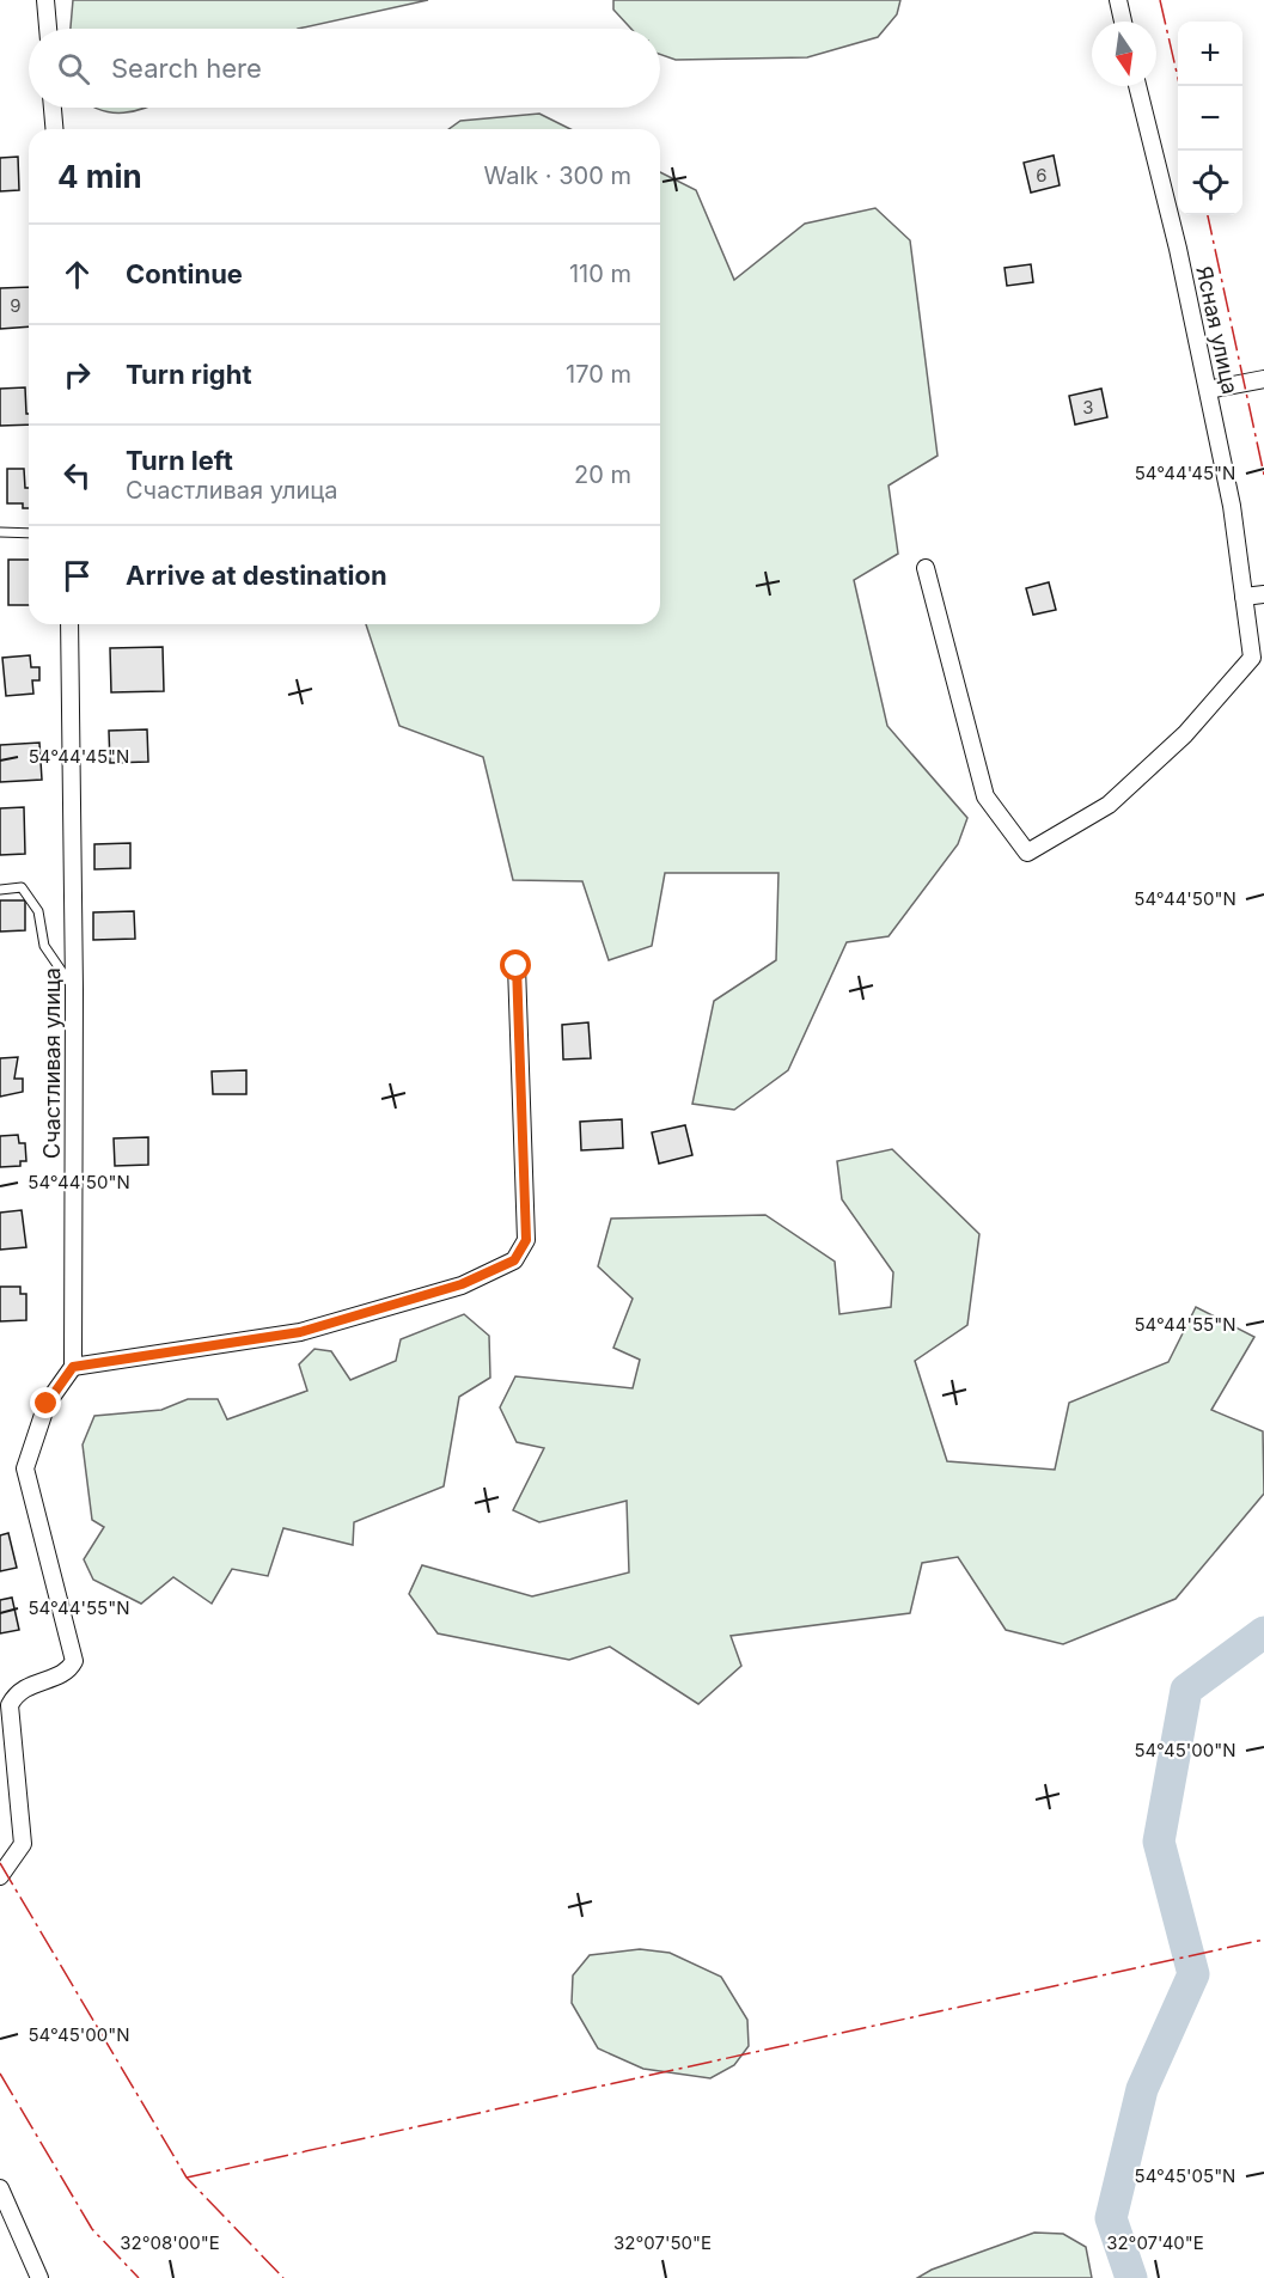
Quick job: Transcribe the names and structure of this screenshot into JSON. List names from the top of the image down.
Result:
{
  "streets": {
    "street": ["Ясная улица", "Счастливая улица"]
  },
  "house_numbers": ["6", "9", "3"],
  "north": "bottom",
  "page": {
    "map_buttons": ["+", "−"],
    "search": "Search here",
    "heading": ["4 min", "Walk · 300 m"],
    "list": [
      ["Continue", "110 m"],
      ["Turn right", "170 m"],
      ["Turn left", "Счастливая улица", "20 m"],
      "Arrive at destination"
    ]
  },
  "coordinates": [
    "54°44'45\"N",
    "54°44'50\"N",
    "54°44'55\"N",
    "54°45'00\"N",
    "54°45'05\"N",
    "32°08'00\"E",
    "32°07'50\"E",
    "32°07'40\"E"
  ]
}
